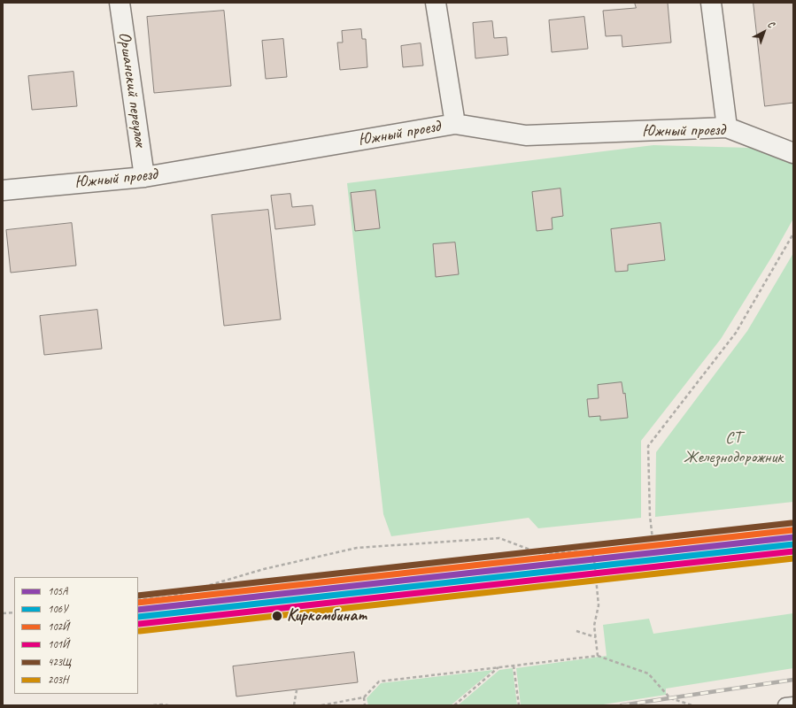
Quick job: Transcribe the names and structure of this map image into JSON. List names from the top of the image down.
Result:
{
  "streets": {
    "street": ["Оршанский переулок", "Южный проезд"]
  },
  "crossings": [
    ["Оршанский переулок", "Южный проезд"]
  ],
  "parks": ["СТ Железнодорожник"],
  "places": ["Киркомбинат"],
  "lines": [
    "transit line 423Щ",
    "transit line 102Й",
    "transit line 105А",
    "transit line 106У",
    "transit line 101Й",
    "transit line 203Н"
  ],
  "legend": [
    "105А",
    "106У",
    "102Й",
    "101Й",
    "423Щ",
    "203Н"
  ],
  "north": "top right"
}
